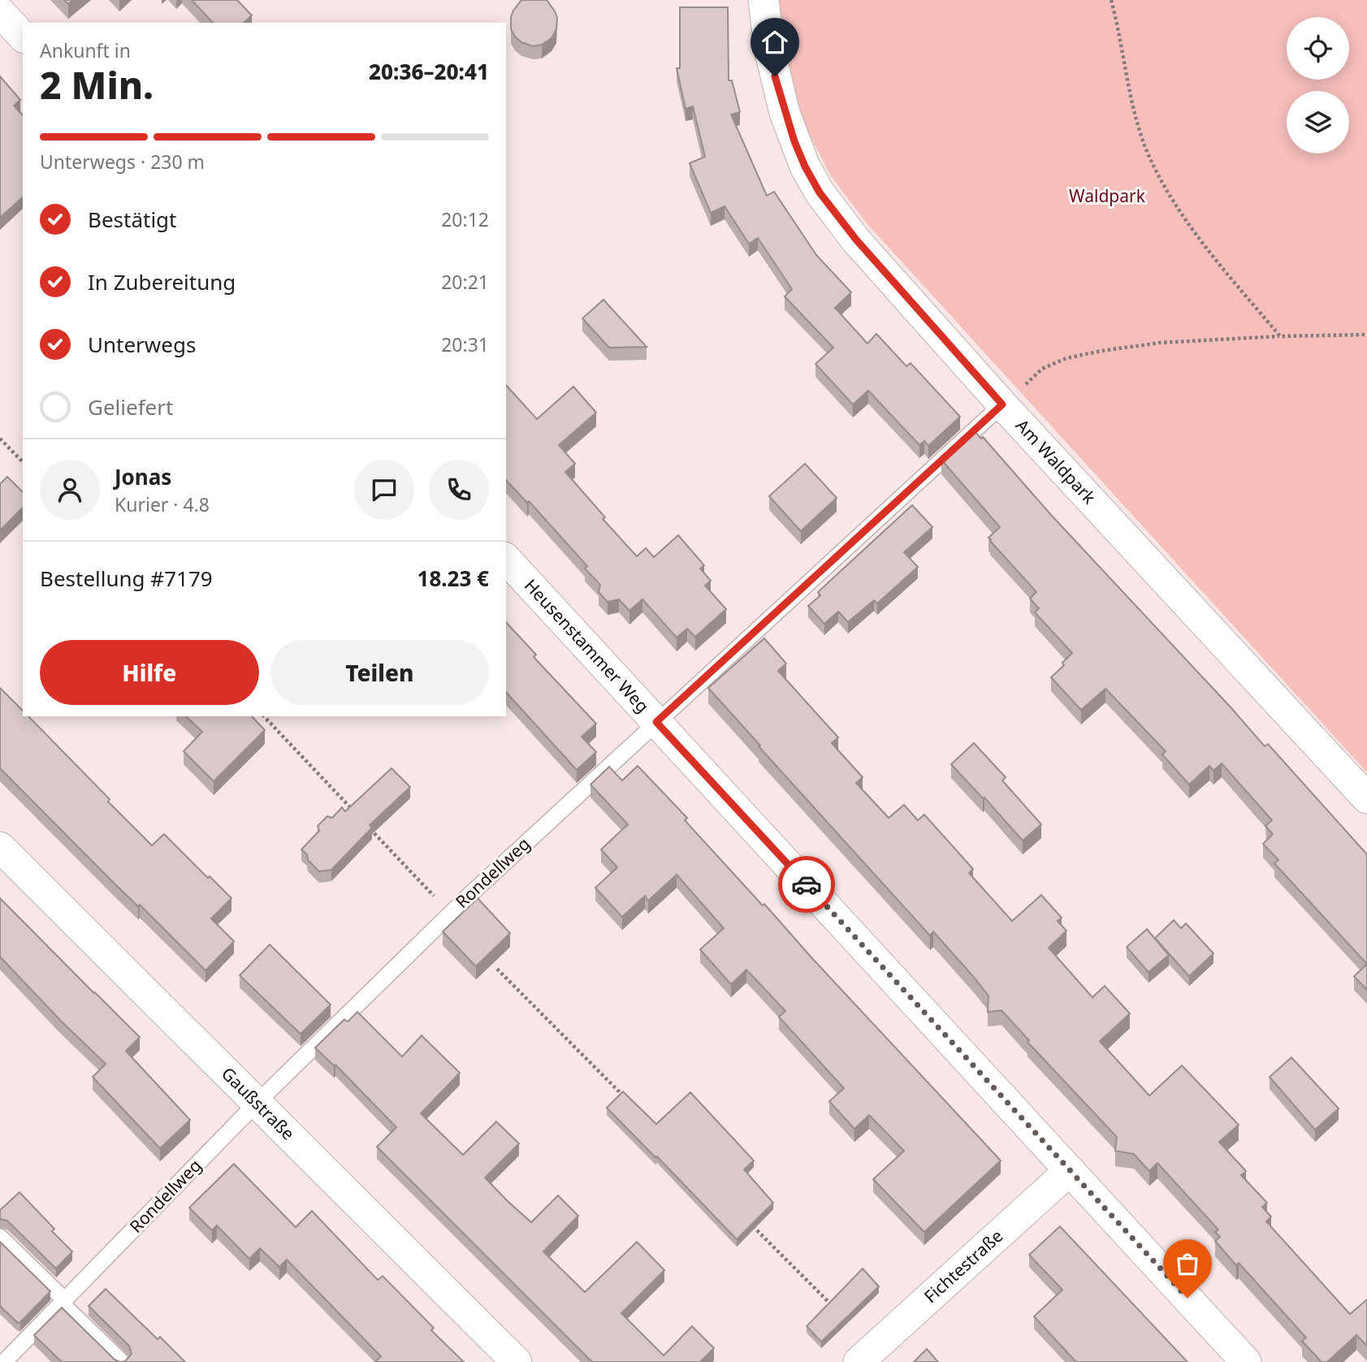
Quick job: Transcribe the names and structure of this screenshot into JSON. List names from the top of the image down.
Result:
{
  "streets": {
    "street": [
      "Am Waldpark",
      "Heusenstammer Weg",
      "Gaußstraße",
      "Fichtestraße"
    ],
    "lane": ["Rondellweg"]
  },
  "crossings": [
    ["Am Waldpark", "Rondellweg"],
    ["Heusenstammer Weg", "Rondellweg"],
    ["Heusenstammer Weg", "Fichtestraße"],
    ["Rondellweg", "Gaußstraße"]
  ],
  "parks": ["Waldpark"],
  "page": {
    "heading": ["2 Min.", "Ankunft in", "20:36–20:41"],
    "panel": [
      "Jonas",
      "Kurier · 4.8",
      "Bestellung #7179",
      "18.23 €"
    ],
    "bar": "Unterwegs · 230 m",
    "list": [
      ["Bestätigt", "20:12"],
      ["In Zubereitung", "20:21"],
      ["Unterwegs", "20:31"],
      "Geliefert"
    ],
    "buttons": ["Hilfe", "Teilen"]
  }
}
